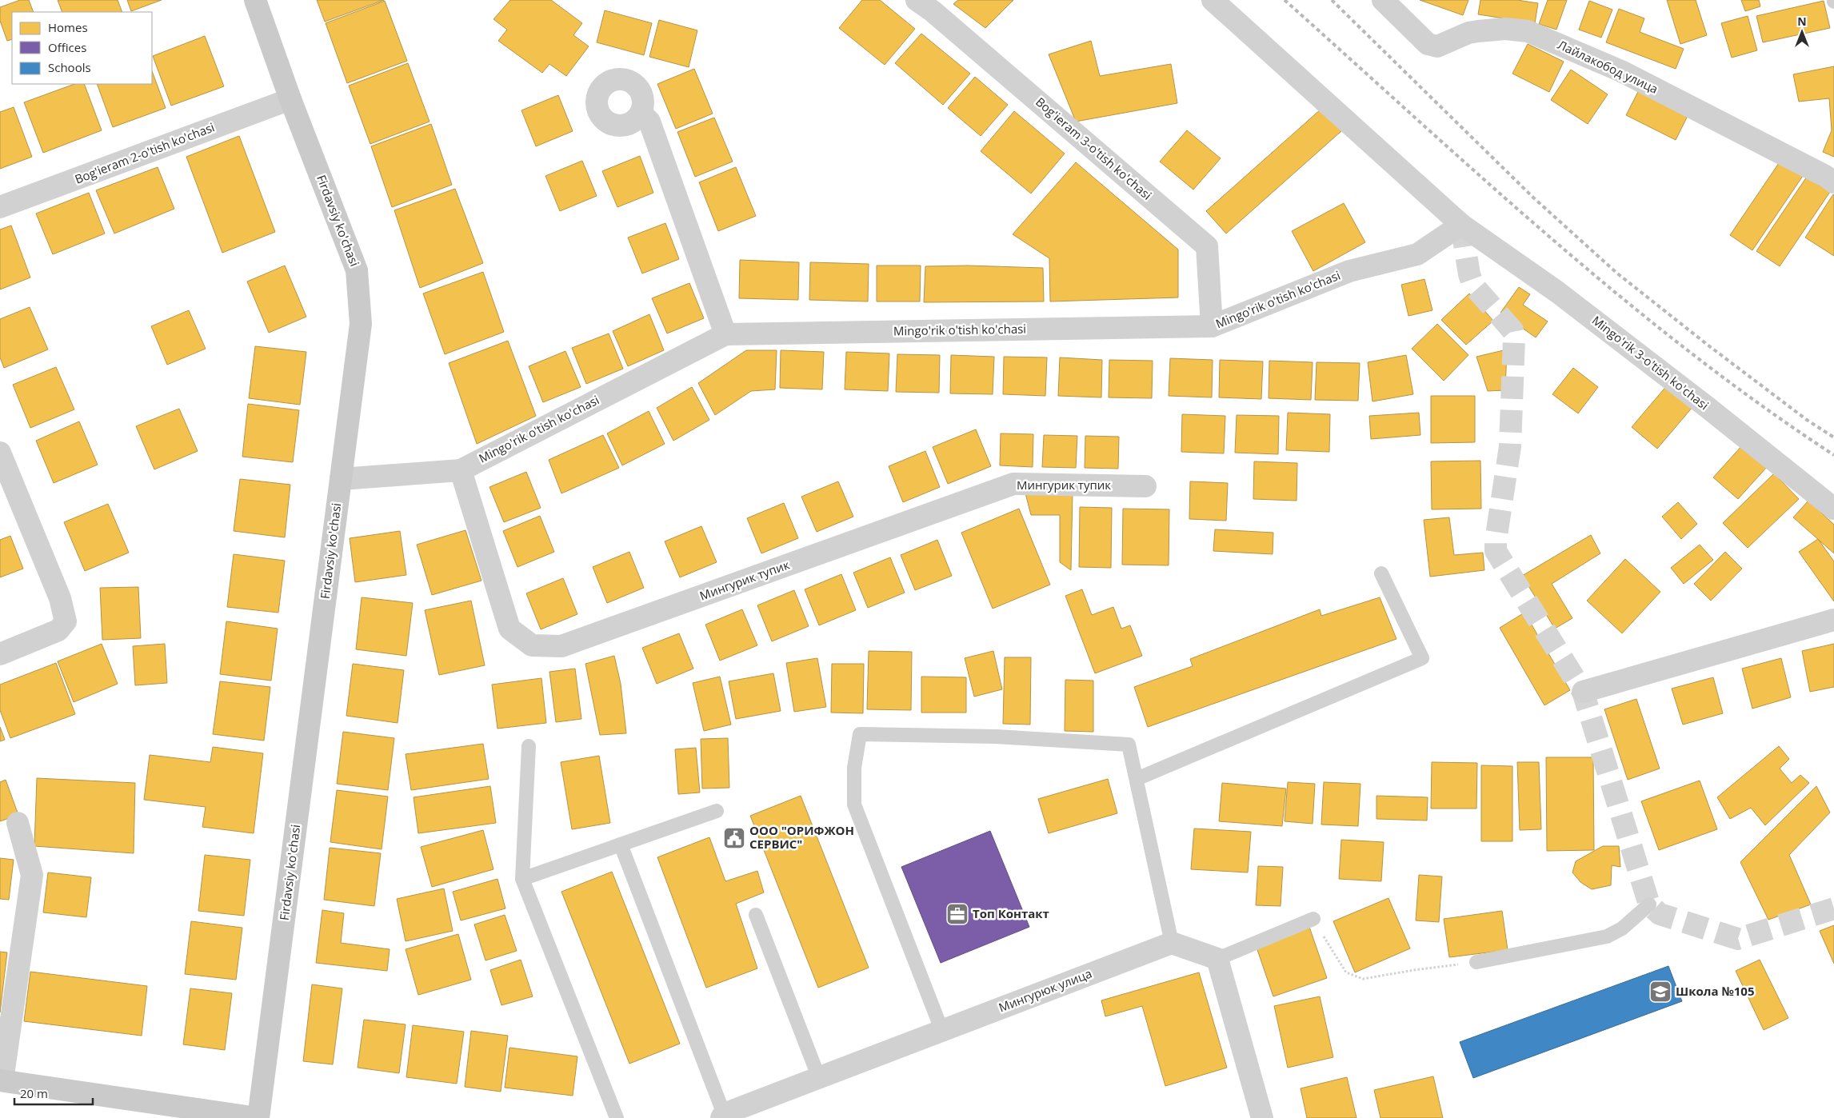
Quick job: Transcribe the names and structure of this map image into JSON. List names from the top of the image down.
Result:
{
  "streets": {
    "street": [
      "Лайлакобод улица",
      "Bog'ieram 3-o'tish ko'chasi",
      "Bog'ieram 2-o'tish ko'chasi",
      "Firdavsiy ko'chasi",
      "Mingo'rik o'tish ko'chasi",
      "Mingo'rik 3-o'tish ko'chasi",
      "Мингурик тупик",
      "Мингурюк улица"
    ]
  },
  "crossings": [
    ["Bog'ieram 3-o'tish ko'chasi", "Mingo'rik o'tish ko'chasi"],
    ["Bog'ieram 2-o'tish ko'chasi", "Firdavsiy ko'chasi"],
    ["Firdavsiy ko'chasi", "Mingo'rik o'tish ko'chasi"],
    ["Mingo'rik o'tish ko'chasi", "Mingo'rik 3-o'tish ko'chasi"],
    ["Mingo'rik o'tish ko'chasi", "Мингурик тупик"]
  ],
  "places": {
    "public building": ["ООО \"ОРИФЖОН СЕРВИС\""],
    "office": ["Топ Контакт"],
    "school or university": ["Школа №105"]
  },
  "legend": ["Homes", "Offices", "Schools"],
  "scale_bar": "20 m",
  "north": "top"
}
